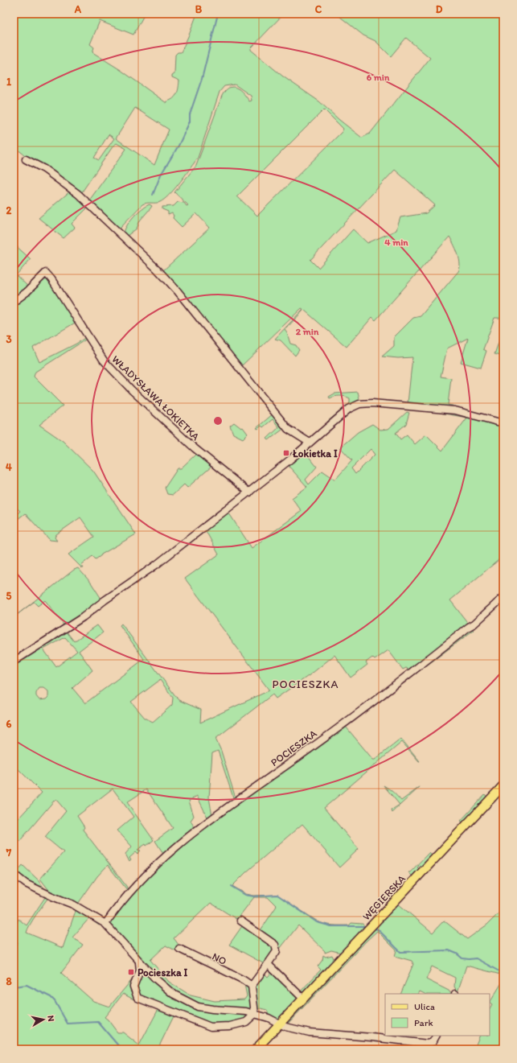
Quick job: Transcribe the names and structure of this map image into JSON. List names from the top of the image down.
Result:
{
  "streets": {
    "main road": ["WĘGIERSKA"],
    "street": ["WŁADYSŁAWA ŁOKIETKA", "POCIESZKA", "NO"]
  },
  "districts": ["POCIESZKA"],
  "places": {
    "transit": ["Łokietka I", "Pocieszka I"]
  },
  "legend": ["Ulica", "Park"],
  "north": "right",
  "grid": {
    "columns": [
      "A",
      "B",
      "C",
      "D"
    ],
    "rows": [
      "1",
      "2",
      "3",
      "4",
      "5",
      "6",
      "7",
      "8"
    ]
  },
  "rings": ["6 min", "4 min", "2 min"]
}
